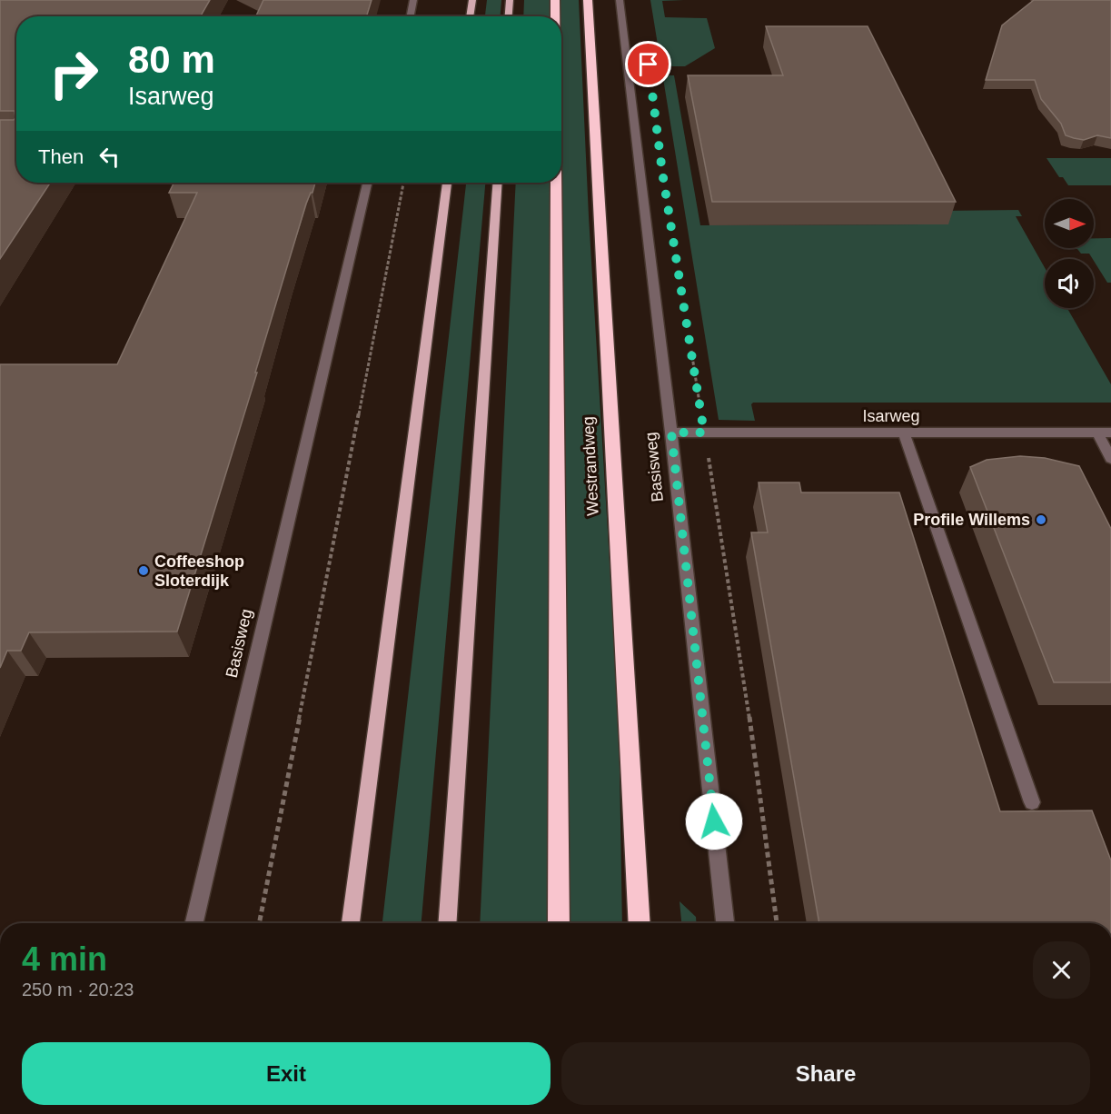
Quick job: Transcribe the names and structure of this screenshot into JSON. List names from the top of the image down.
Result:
{
  "streets": {
    "highway": ["Westrandweg"],
    "street": ["Isarweg", "Basisweg"]
  },
  "crossings": [
    ["Isarweg", "Basisweg"]
  ],
  "places": ["Profile Willems", "Coffeeshop Sloterdijk"],
  "north": "right",
  "page": {
    "turn": ["80 m", "Isarweg"],
    "then": "Then",
    "heading": ["4 min", "250 m · 20:23"],
    "buttons": ["Exit", "Share"]
  }
}
